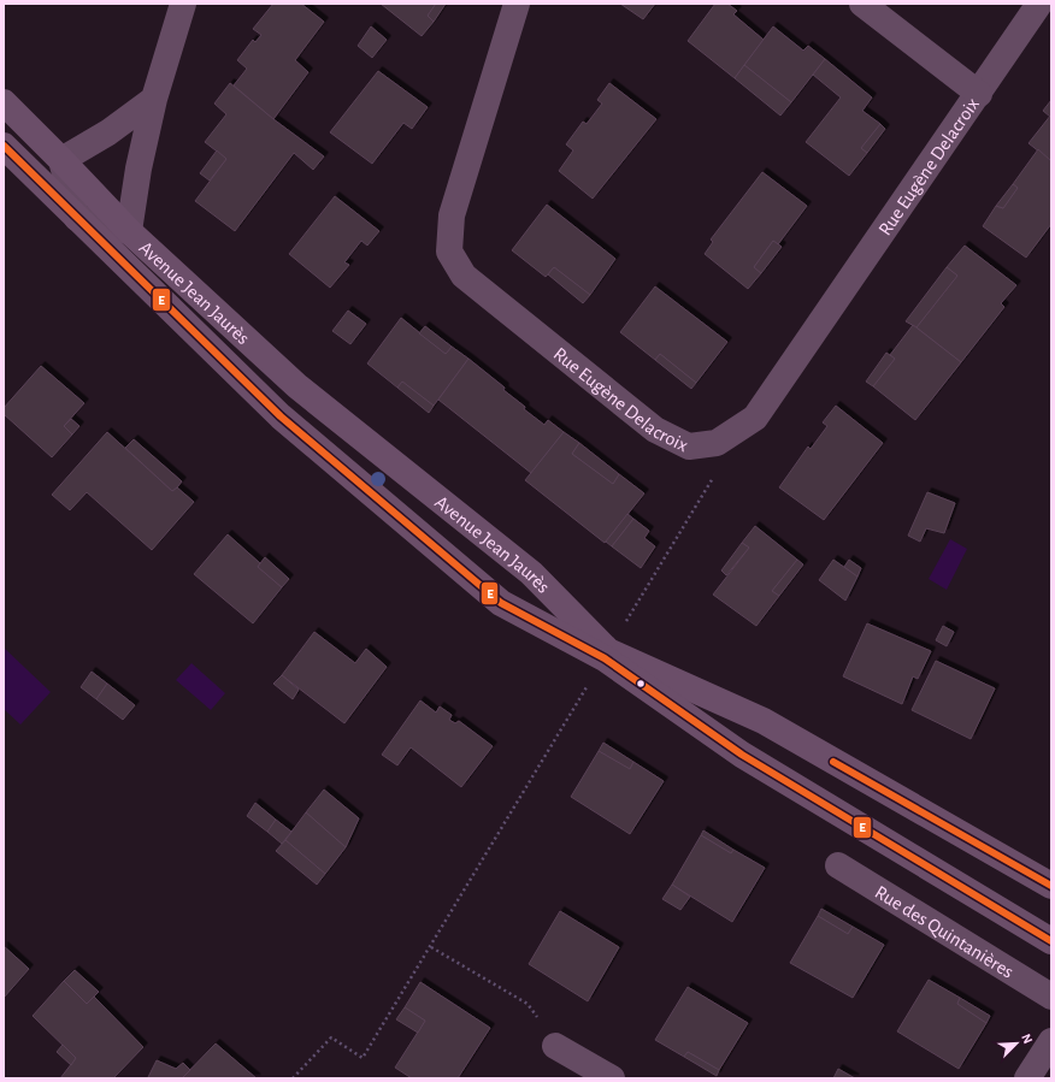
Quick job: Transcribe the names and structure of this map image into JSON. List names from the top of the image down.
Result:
{
  "streets": {
    "main road": ["Avenue Jean Jaurès"],
    "street": ["Rue Eugène Delacroix", "Rue des Quintanières"]
  },
  "lines": ["transit line E"],
  "north": "top right"
}
